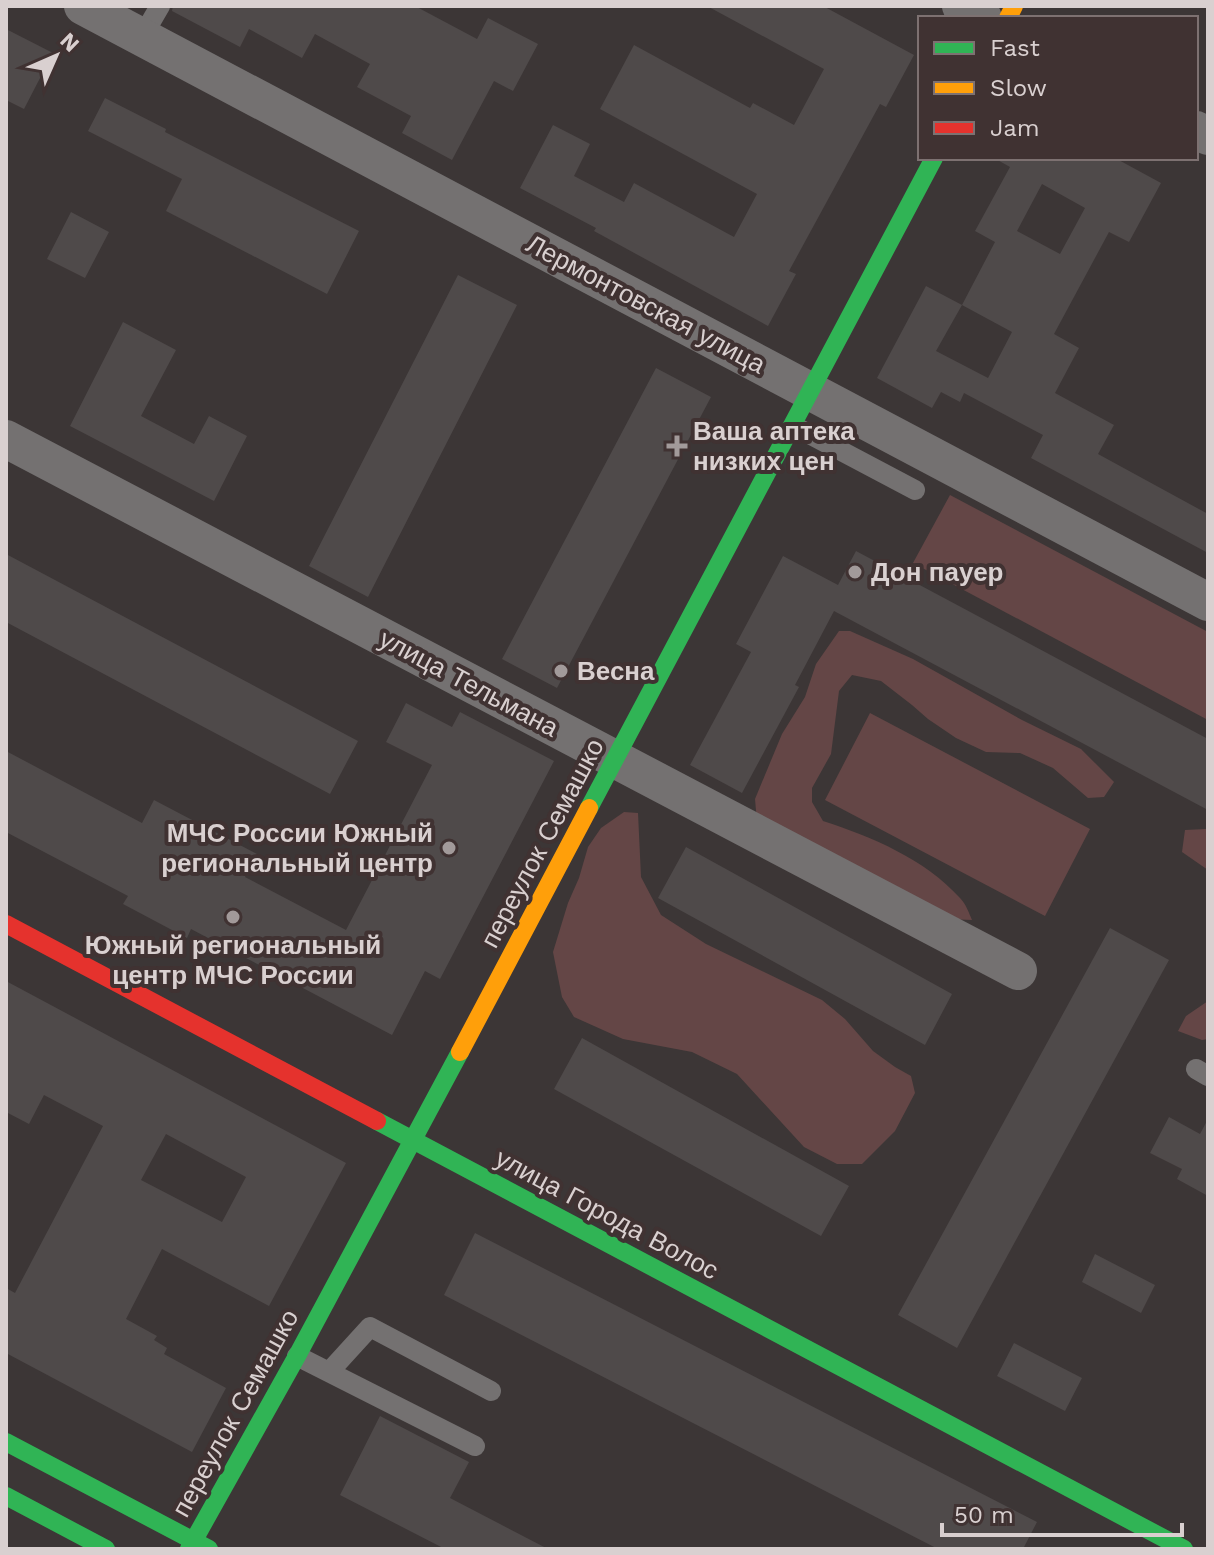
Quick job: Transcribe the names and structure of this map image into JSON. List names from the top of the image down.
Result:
{
  "streets": {
    "street": [
      "Лермонтовская улица",
      "улица Тельмана",
      "переулок Семашко",
      "улица Города Волос"
    ]
  },
  "crossings": [
    ["Лермонтовская улица", "переулок Семашко"],
    ["улица Тельмана", "переулок Семашко"],
    ["переулок Семашко", "улица Города Волос"]
  ],
  "places": {
    "health": ["Ваша аптека низких цен"],
    "other": [
      "Дон пауер",
      "Весна",
      "МЧС России Южный региональный центр",
      "Южный региональный центр МЧС России"
    ]
  },
  "legend": ["Fast", "Slow", "Jam"],
  "scale_bar": "50 m",
  "north": "top right"
}
